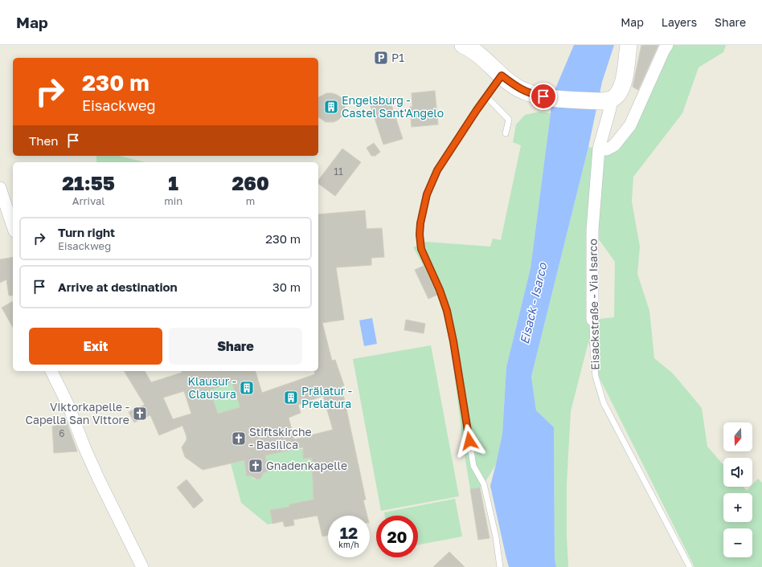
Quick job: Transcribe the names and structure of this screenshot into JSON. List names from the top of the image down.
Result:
{
  "streets": {
    "street": ["Eisackstraße - Via Isarco"]
  },
  "water": ["Eisack - Isarco"],
  "places": {
    "parking": ["P1"],
    "building": ["Engelsburg - Castel Sant'Angelo", "Klausur - Clausura", "Prälatur - Prelatura"],
    "church": ["Viktorkapelle - Capella San Vittore", "Stiftskirche - Basilica", "Gnadenkapelle"]
  },
  "house_numbers": ["11", "6"],
  "north": "bottom",
  "page": {
    "header": "Map",
    "nav": ["Map", "Layers", "Share"],
    "turn": ["230 m", "Eisackweg"],
    "then": "Then",
    "eta": [
      "21:55",
      "Arrival",
      "1",
      "min",
      "260",
      "m"
    ],
    "list": [
      {
        "name": "Turn right",
        "note": "Eisackweg",
        "value": "230 m"
      },
      {
        "name": "Arrive at destination",
        "value": "30 m"
      }
    ],
    "buttons": ["Exit", "Share"],
    "map_buttons": ["+", "−"],
    "speed": "12 km/h",
    "limit": "20"
  }
}
